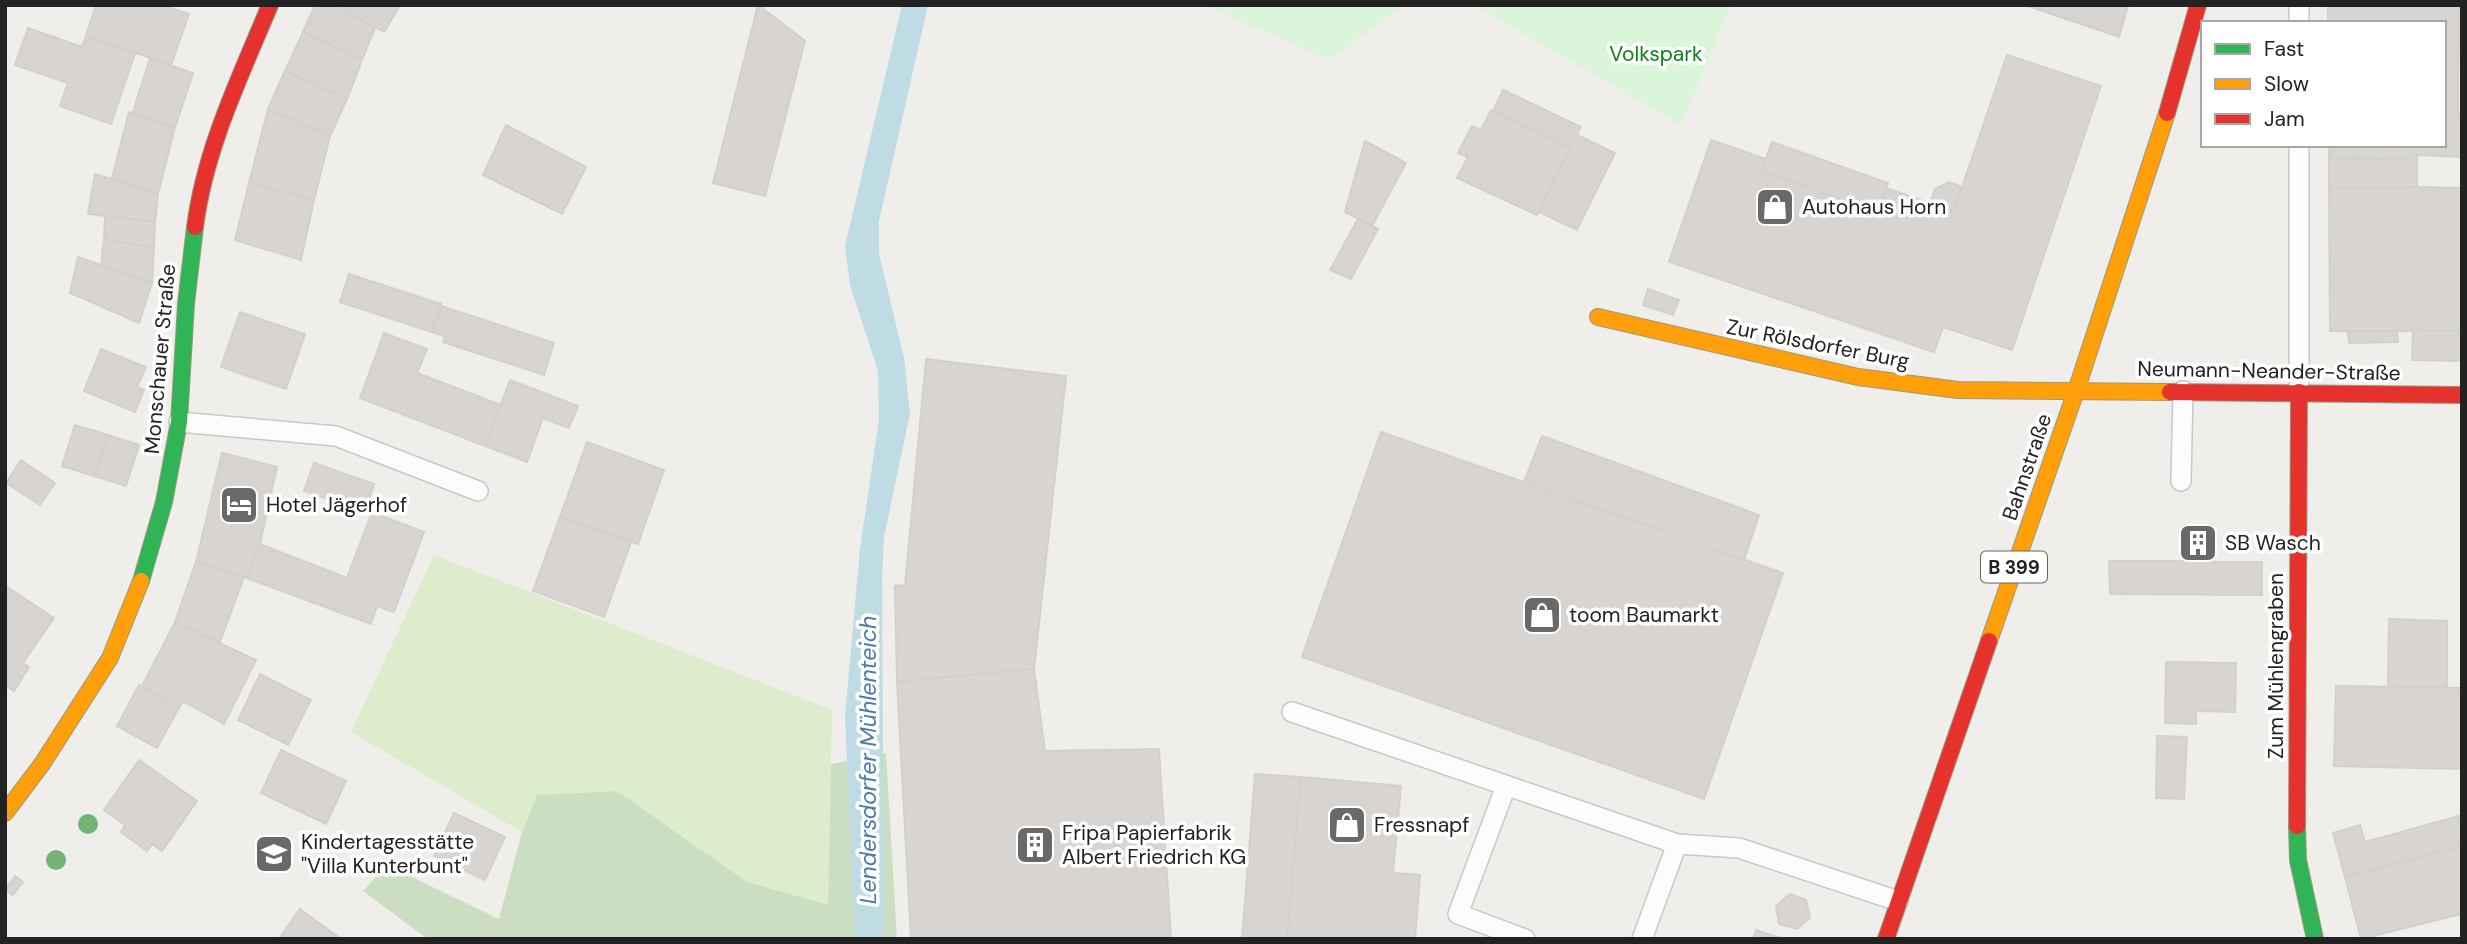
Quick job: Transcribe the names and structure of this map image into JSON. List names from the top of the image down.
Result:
{
  "streets": {
    "street": [
      "Zur Rölsdorfer Burg",
      "Monschauer Straße",
      "Neumann-Neander-Straße",
      "Bahnstraße",
      "B 399",
      "Zum Mühlengraben"
    ]
  },
  "crossings": [
    ["Zur Rölsdorfer Burg", "Neumann-Neander-Straße"],
    ["Zur Rölsdorfer Burg", "Bahnstraße"],
    ["Neumann-Neander-Straße", "Bahnstraße"],
    ["Neumann-Neander-Straße", "Zum Mühlengraben"]
  ],
  "water": ["Lendersdorfer Mühlenteich"],
  "parks": ["Volkspark"],
  "places": {
    "shop": ["Autohaus Horn", "toom Baumarkt", "Fressnapf"],
    "hotel": ["Hotel Jägerhof"],
    "building": ["SB Wasch", "Fripa Papierfabrik Albert Friedrich KG"],
    "school or university": ["Kindertagesstätte \"Villa Kunterbunt\""]
  },
  "legend": ["Fast", "Slow", "Jam"]
}
